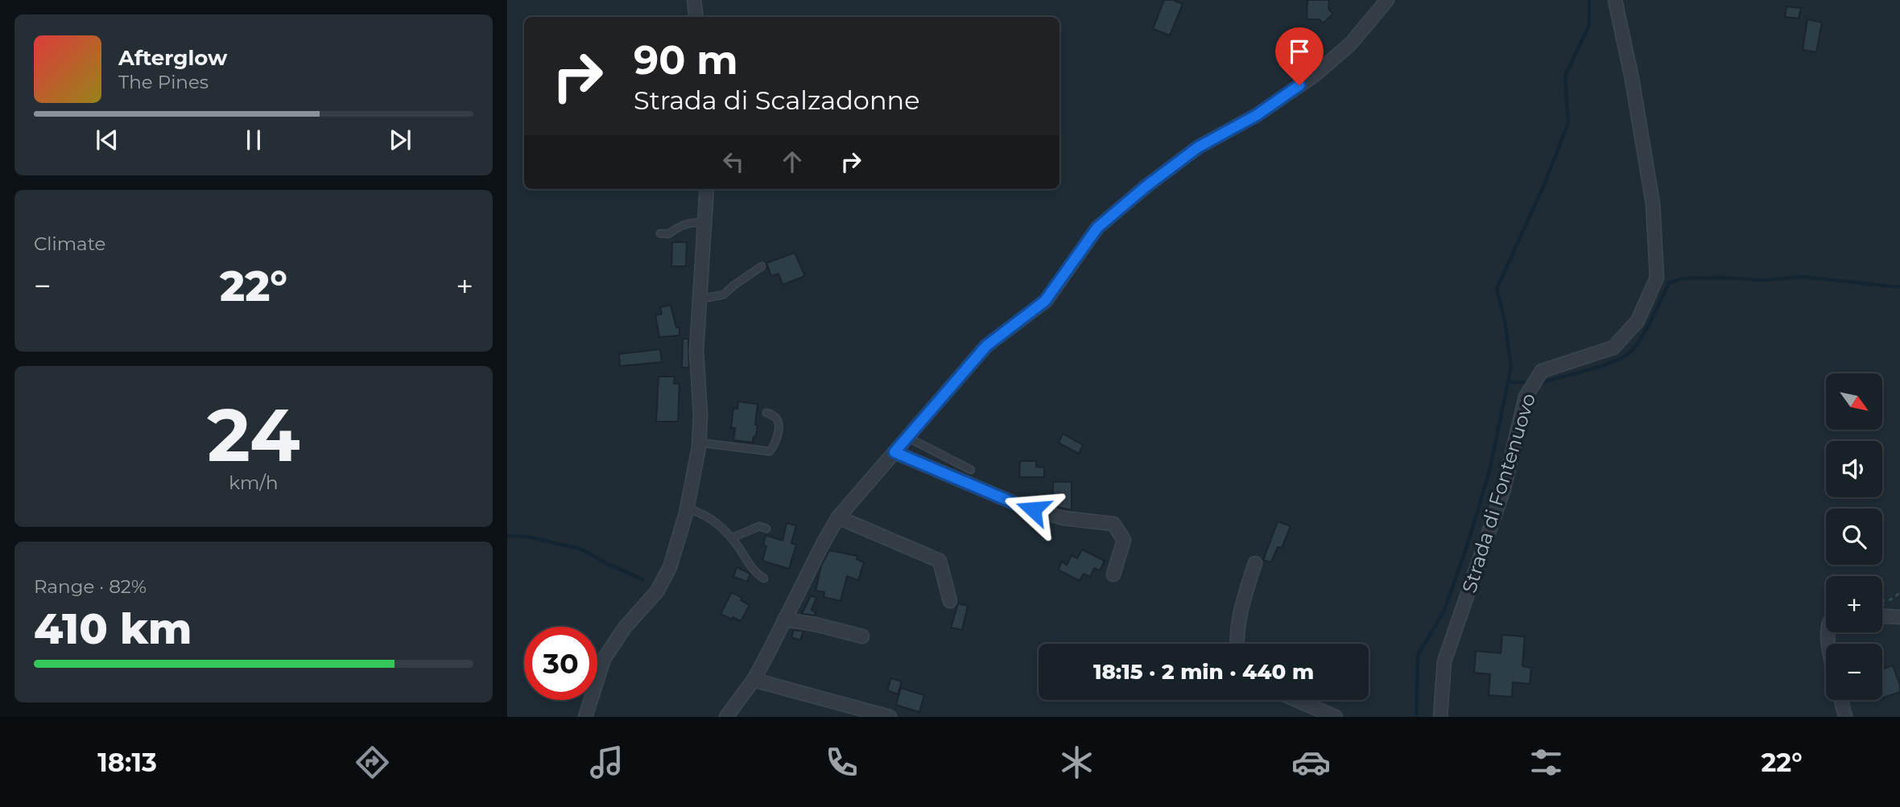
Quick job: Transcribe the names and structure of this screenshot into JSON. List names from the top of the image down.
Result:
{
  "streets": {
    "street": ["Strada di Fontenuovo"]
  },
  "north": "bottom right",
  "page": {
    "turn": ["90 m", "Strada di Scalzadonne"],
    "song": ["Afterglow", "The Pines"],
    "tile": [
      "Climate",
      ["24", "km/h"],
      ["Range · 82%", "410 km"]
    ],
    "heat": ["−", "22°", "+"],
    "map_buttons": ["+", "−"],
    "limit": "30",
    "trip": "18:15 · 2 min · 440 m",
    "tabs": ["18:13", "22°"]
  }
}
